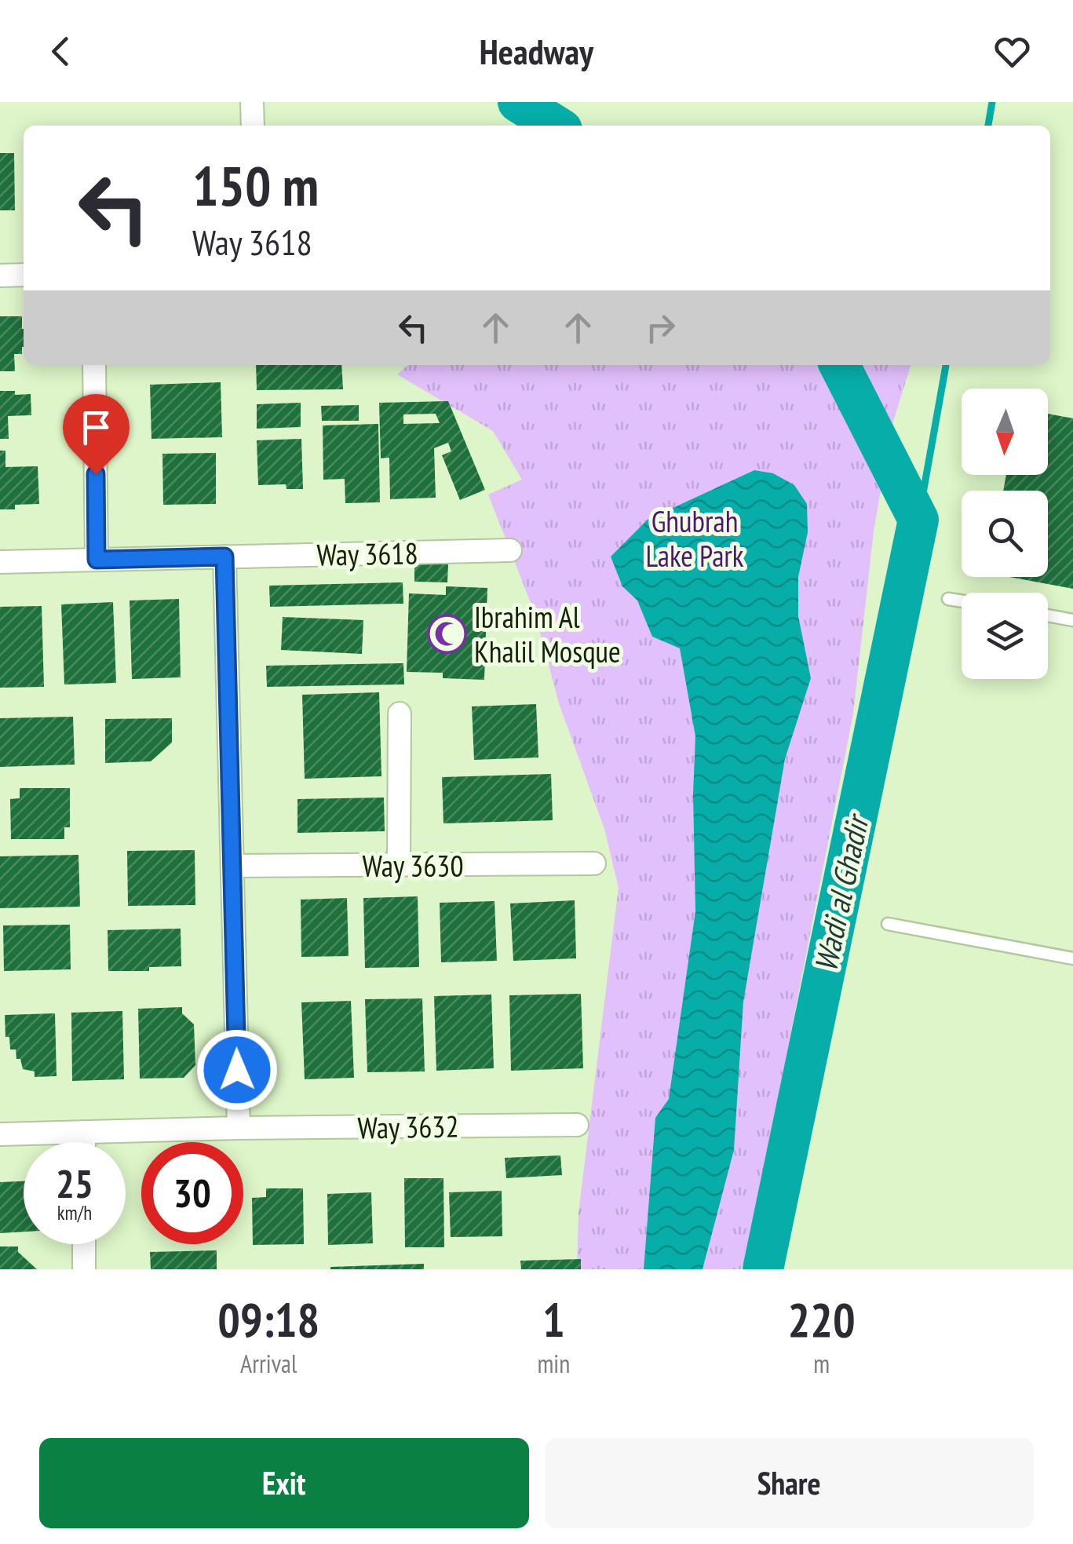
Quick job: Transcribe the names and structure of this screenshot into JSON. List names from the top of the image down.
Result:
{
  "streets": {
    "street": ["Way 3618", "Way 3630", "Way 3632"]
  },
  "water": ["Wadi al Ghadir"],
  "parks": ["Ghubrah Lake Park"],
  "places": {
    "mosque": ["Ibrahim Al Khalil Mosque"]
  },
  "north": "bottom",
  "page": {
    "header": "Headway",
    "turn": ["150 m", "Way 3618"],
    "speed": "25 km/h",
    "limit": "30",
    "eta": [
      "09:18",
      "Arrival",
      "1",
      "min",
      "220",
      "m"
    ],
    "buttons": ["Exit", "Share"]
  }
}
